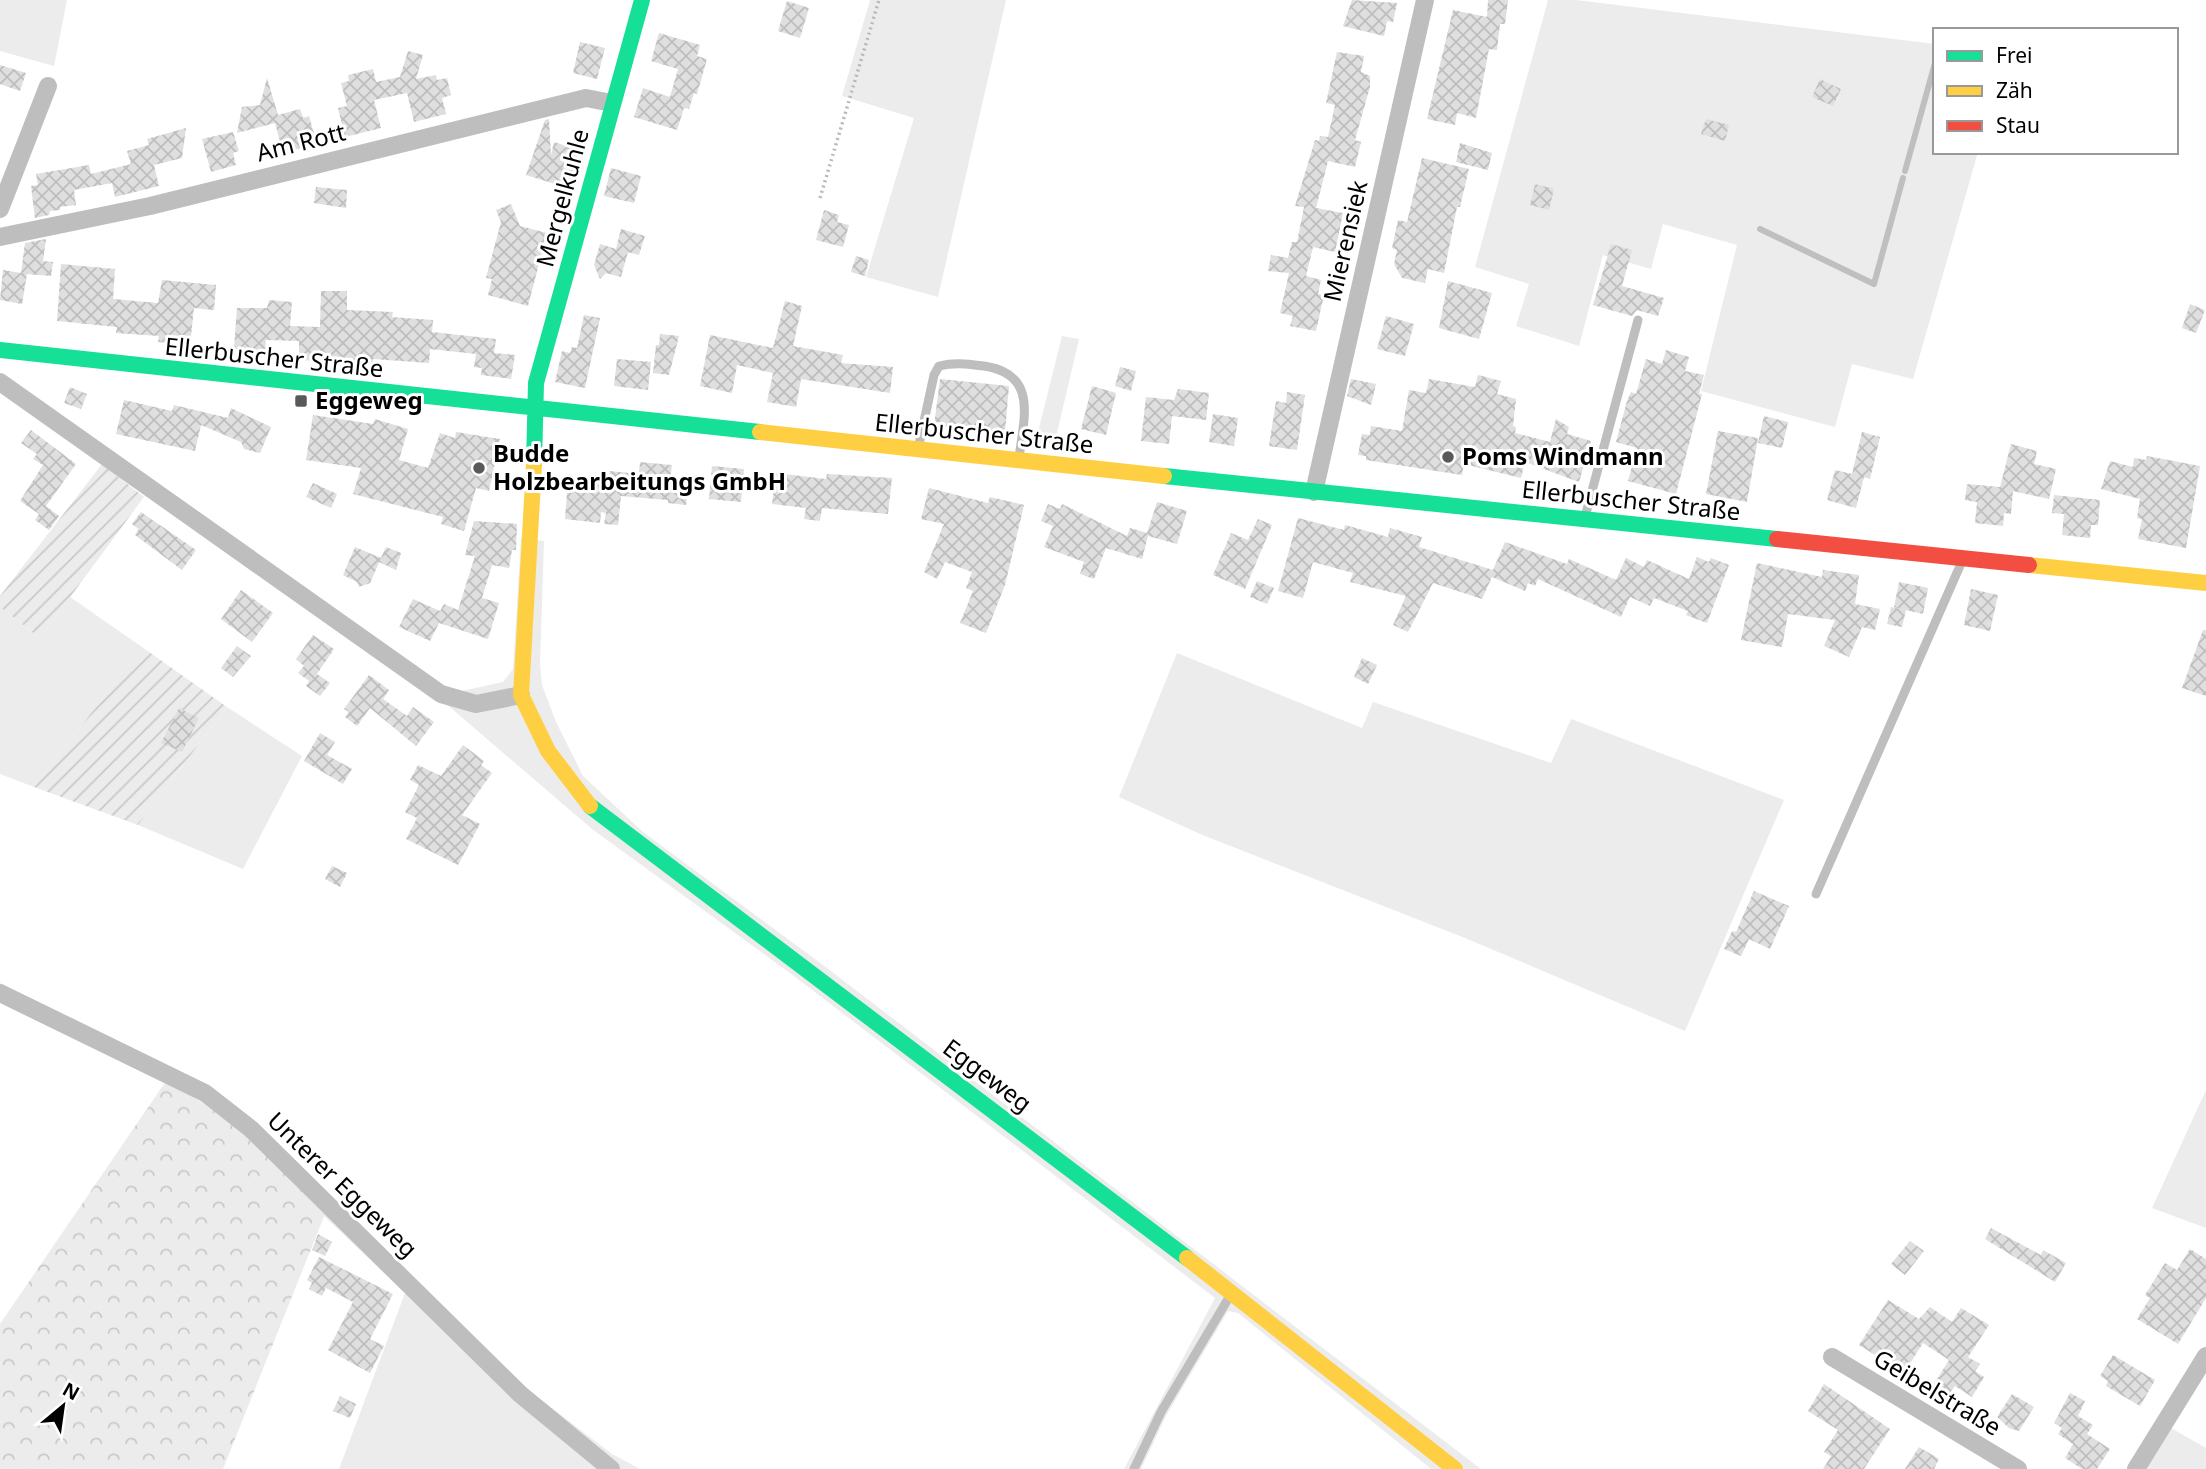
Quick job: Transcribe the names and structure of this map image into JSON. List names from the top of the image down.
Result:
{
  "streets": {
    "main road": ["Mergelkuhle", "Ellerbuscher Straße", "Eggeweg"],
    "street": [
      "Am Rott",
      "Mierensiek",
      "Unterer Eggeweg",
      "Geibelstraße"
    ]
  },
  "crossings": [
    ["Am Rott", "Mergelkuhle"],
    ["Mergelkuhle", "Ellerbuscher Straße"],
    ["Mergelkuhle", "Eggeweg"],
    ["Mierensiek", "Ellerbuscher Straße"],
    ["Ellerbuscher Straße", "Eggeweg"]
  ],
  "places": {
    "transit": ["Eggeweg"],
    "other": ["Poms Windmann", "Budde Holzbearbeitungs GmbH"]
  },
  "legend": ["Frei", "Zäh", "Stau"],
  "north": "top right"
}
